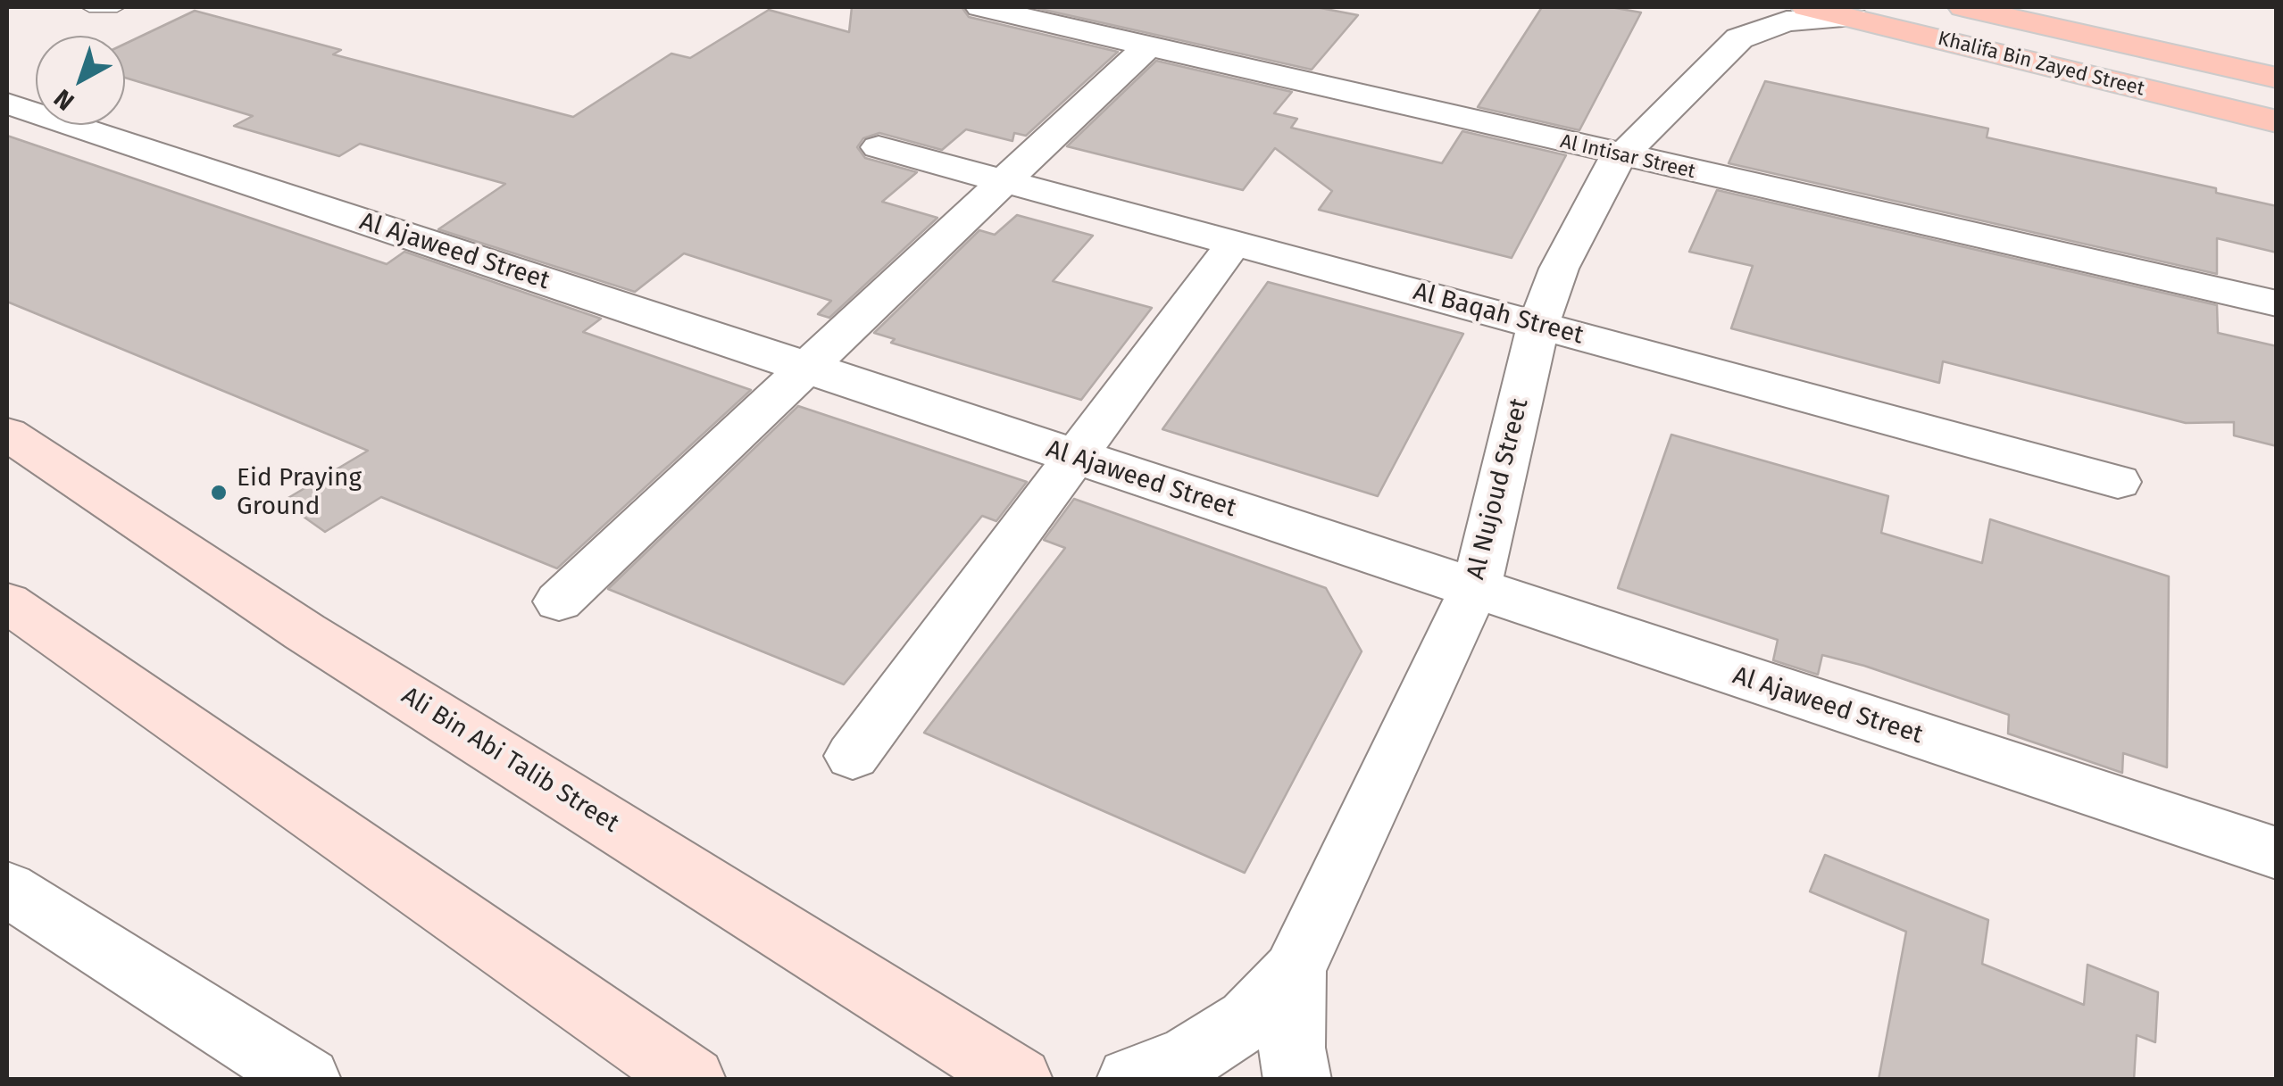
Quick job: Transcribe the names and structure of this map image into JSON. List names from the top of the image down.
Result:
{
  "streets": {
    "main road": ["Khalifa Bin Zayed Street", "Ali Bin Abi Talib Street"],
    "street": [
      "Al Intisar Street",
      "Al Ajaweed Street",
      "Al Baqah Street",
      "Al Nujoud Street"
    ]
  },
  "crossings": [
    ["Khalifa Bin Zayed Street", "Al Nujoud Street"],
    ["Al Intisar Street", "Al Nujoud Street"],
    ["Al Ajaweed Street", "Al Nujoud Street"],
    ["Al Baqah Street", "Al Nujoud Street"]
  ],
  "places": ["Eid Praying Ground"],
  "north": "bottom left"
}
